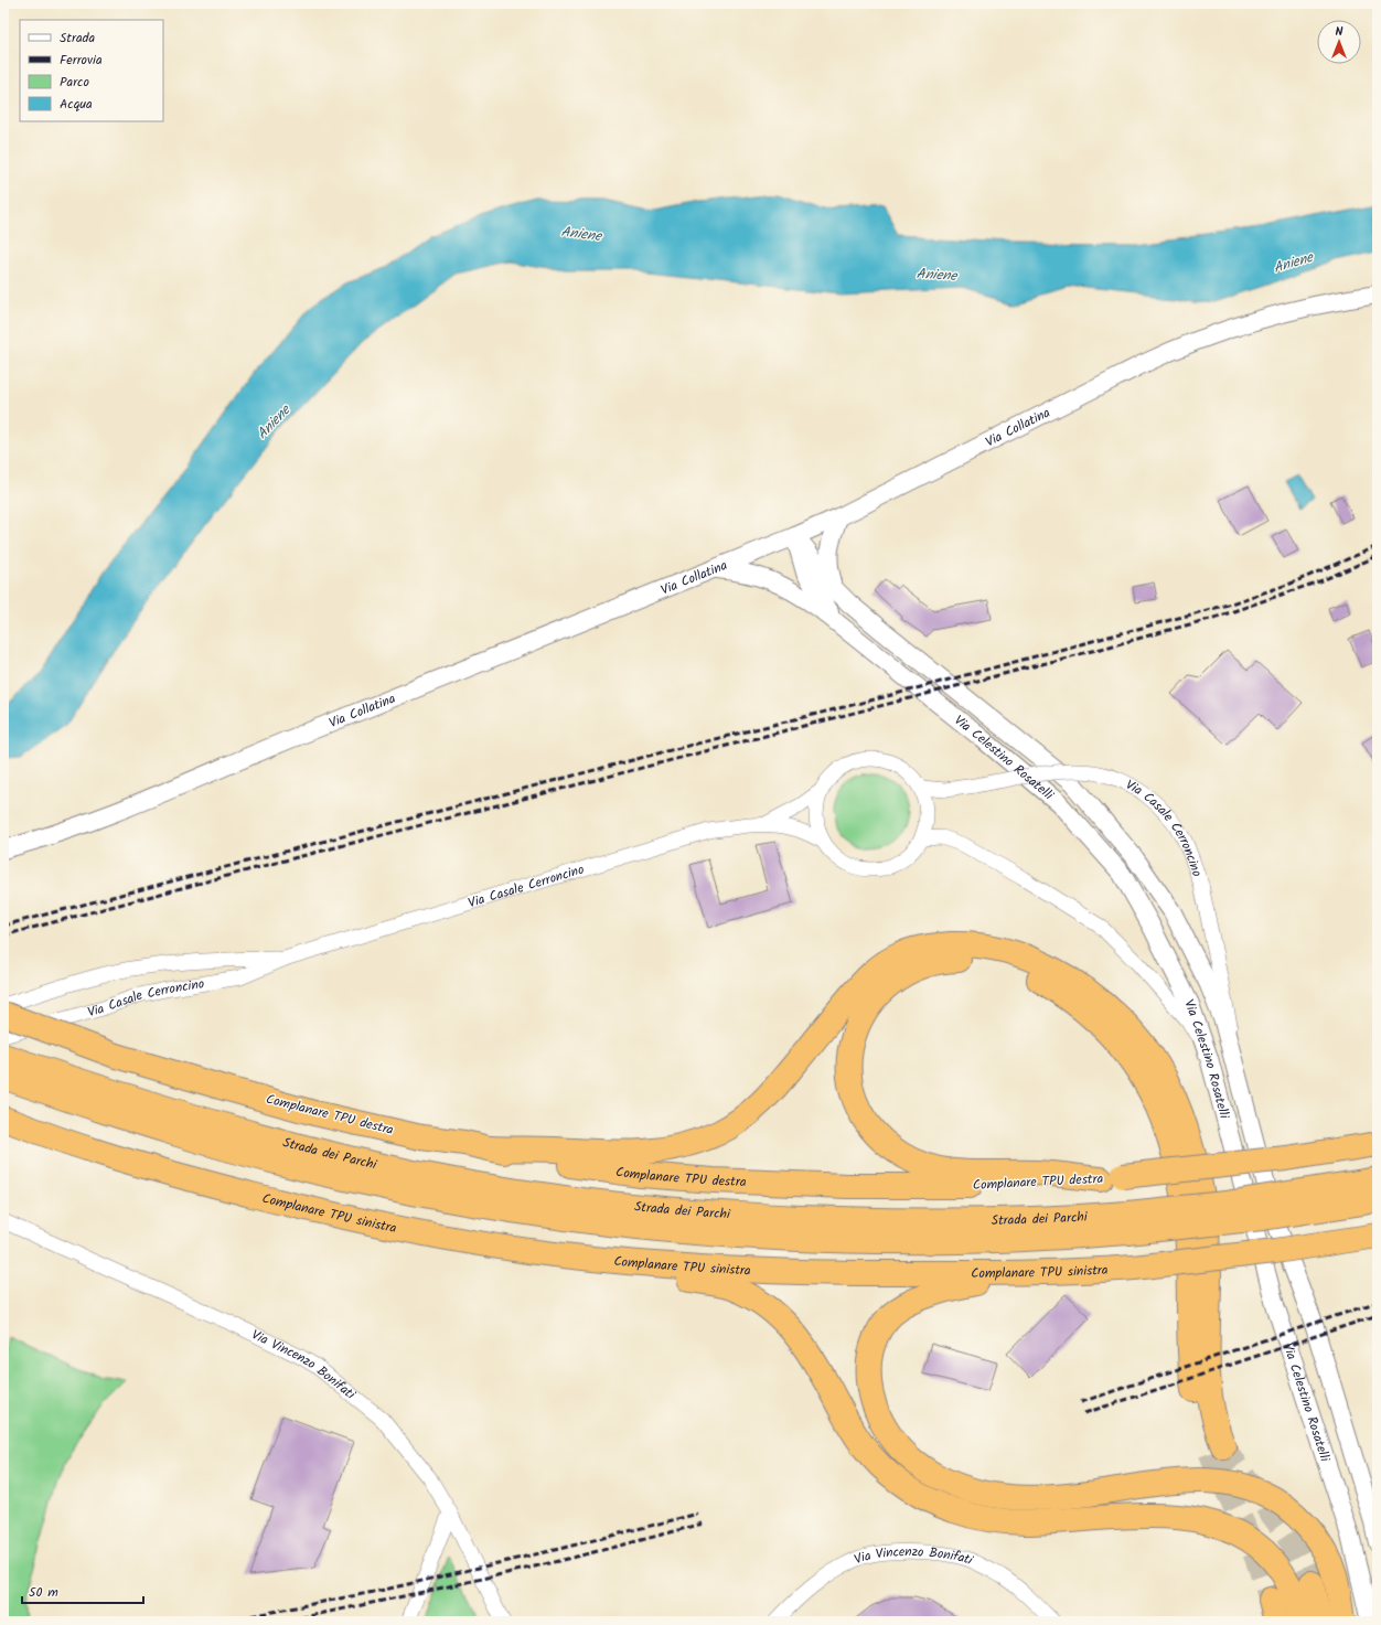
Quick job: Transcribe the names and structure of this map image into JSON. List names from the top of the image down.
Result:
{
  "streets": {
    "highway": ["Complanare TPU destra", "Strada dei Parchi", "Complanare TPU sinistra"],
    "street": [
      "Via Collatina",
      "Via Celestino Rosatelli",
      "Via Casale Cerroncino",
      "Via Vincenzo Bonifati"
    ]
  },
  "crossings": [
    ["Via Collatina", "Via Celestino Rosatelli"],
    ["Via Celestino Rosatelli", "Via Casale Cerroncino"]
  ],
  "water": ["Aniene"],
  "legend": [
    "Strada",
    "Ferrovia",
    "Parco",
    "Acqua"
  ],
  "scale_bar": "50 m",
  "north": "top"
}
